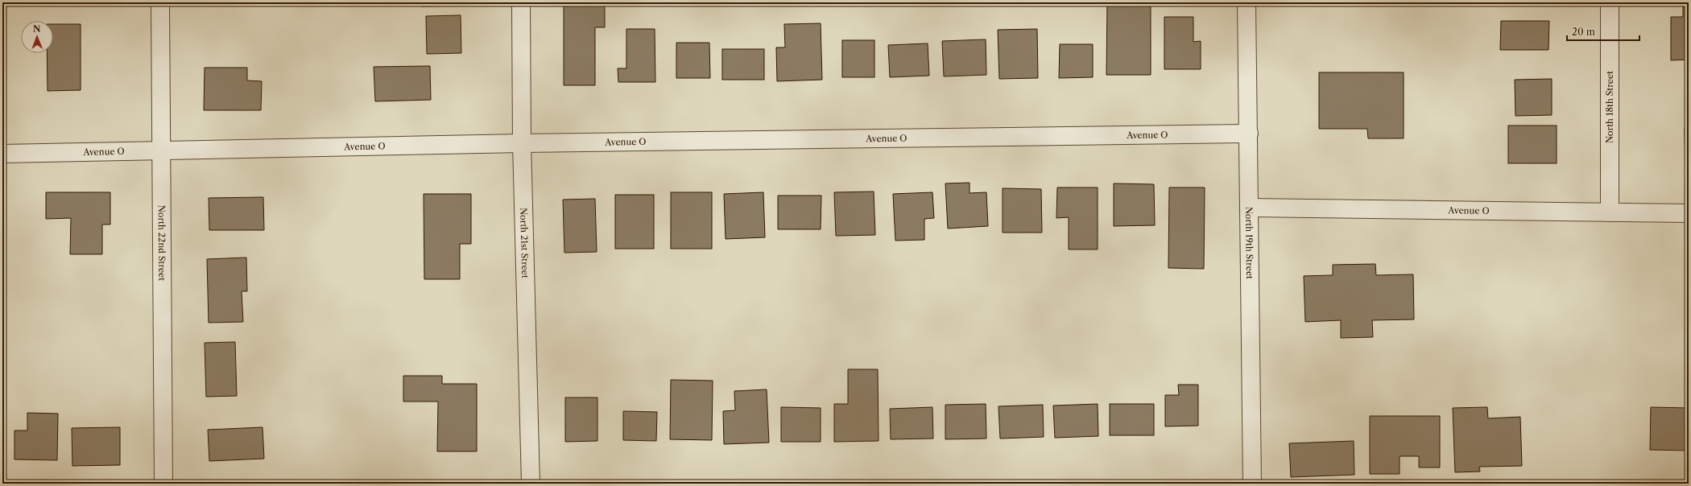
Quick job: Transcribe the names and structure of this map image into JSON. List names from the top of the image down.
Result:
{
  "streets": {
    "street": [
      "North 18th Street",
      "Avenue O",
      "North 22nd Street",
      "North 21st Street",
      "North 19th Street"
    ]
  },
  "crossings": [
    ["North 18th Street", "Avenue O"],
    ["Avenue O", "North 22nd Street"],
    ["Avenue O", "North 21st Street"],
    ["Avenue O", "North 19th Street"]
  ],
  "scale_bar": "20 m",
  "north": "top"
}
